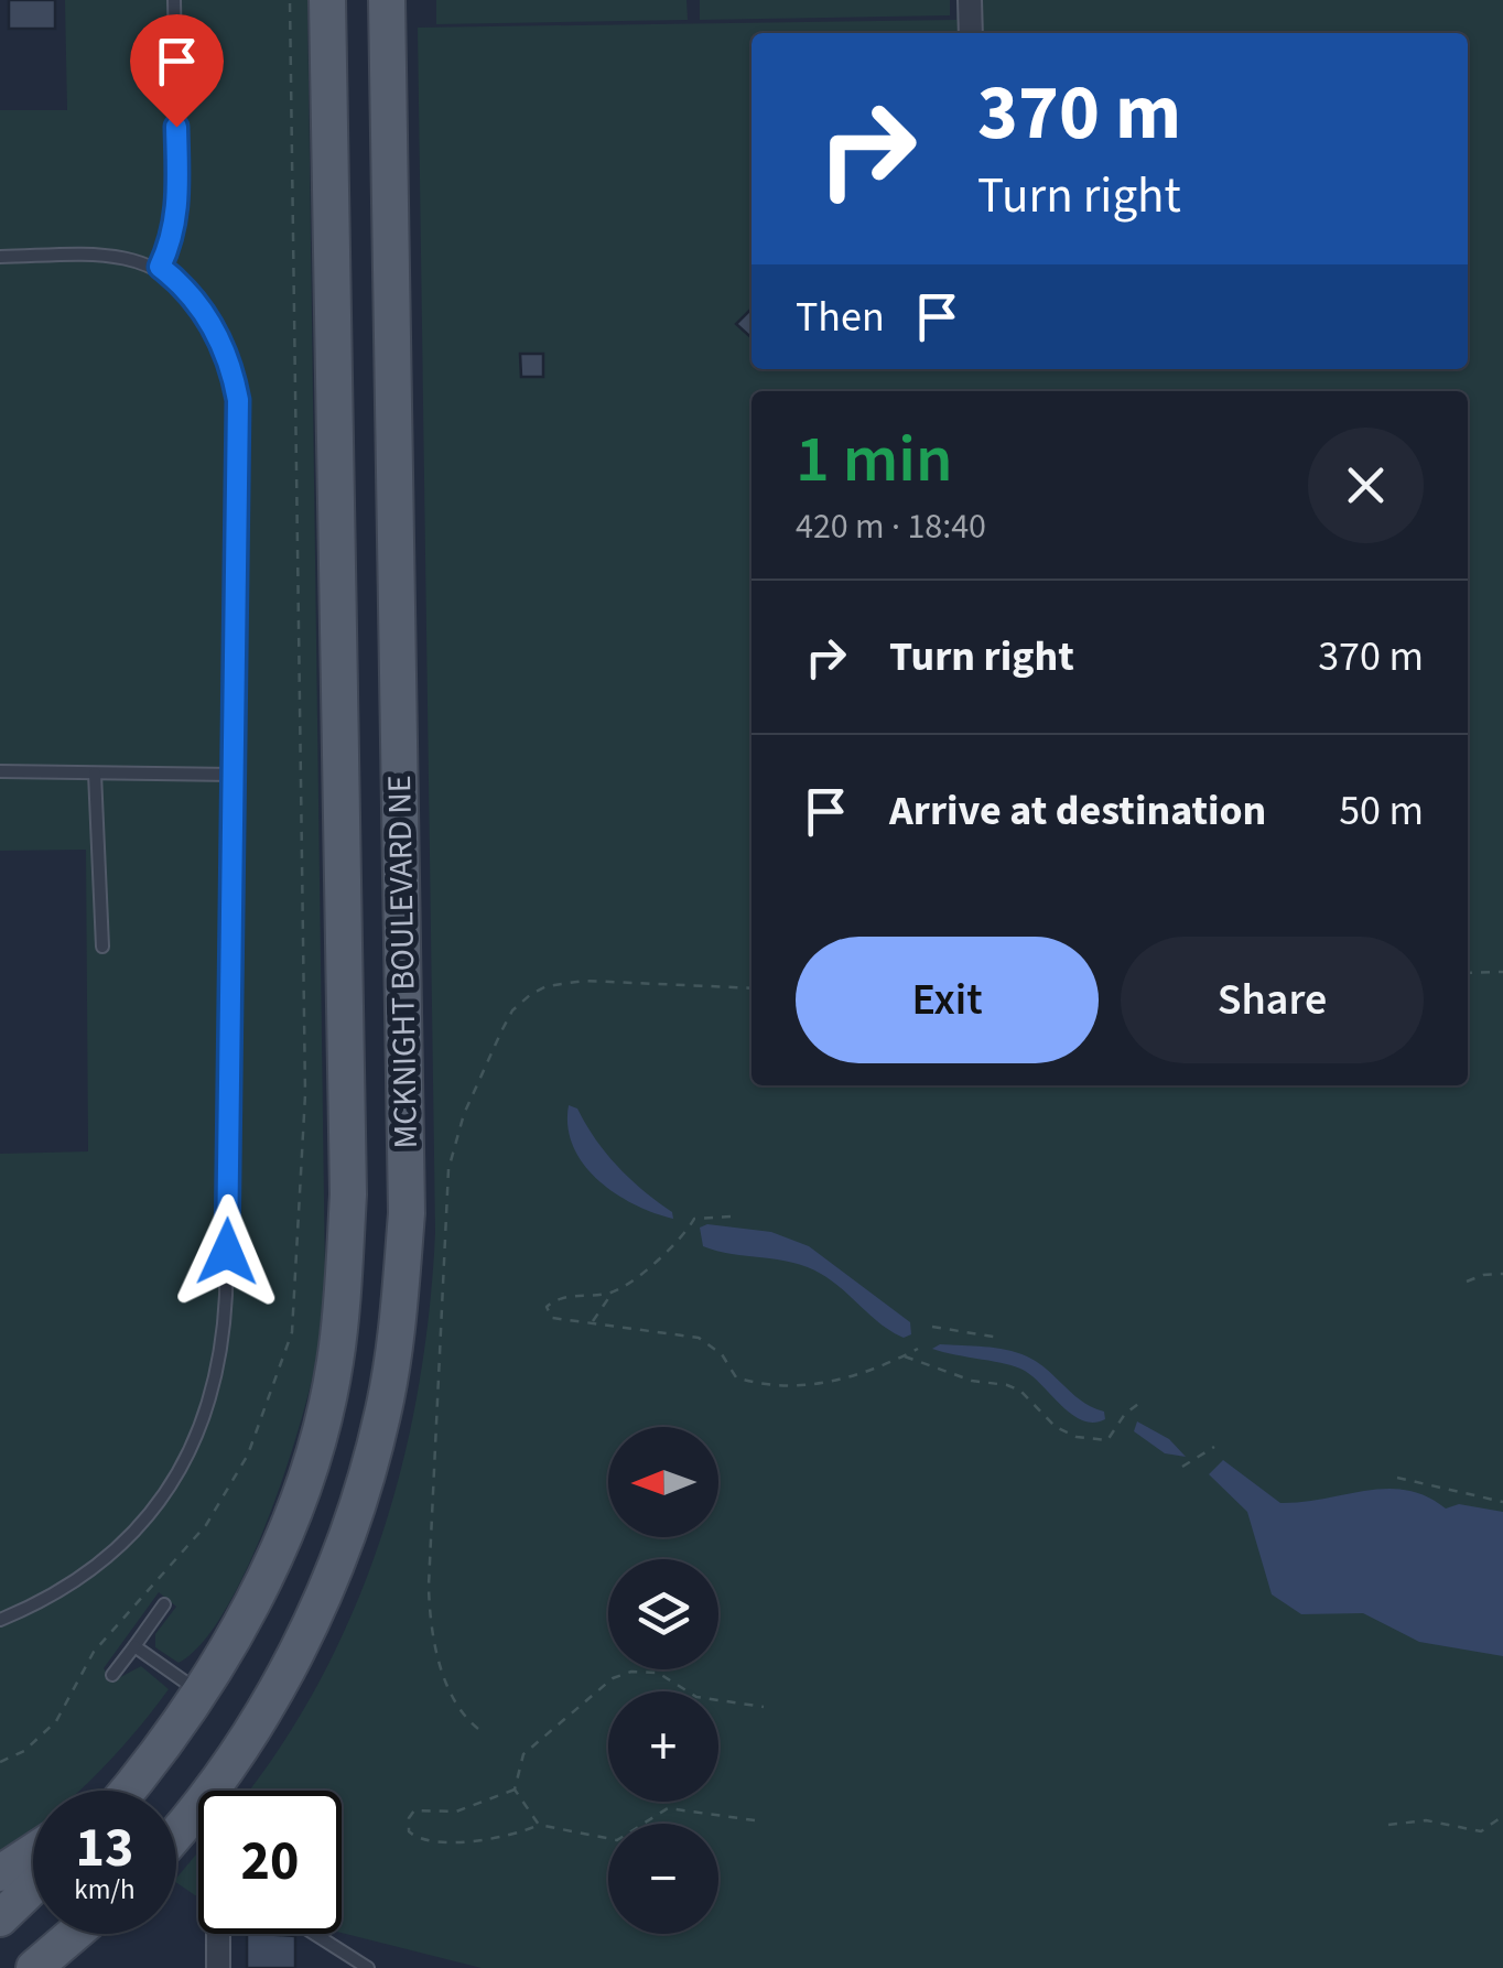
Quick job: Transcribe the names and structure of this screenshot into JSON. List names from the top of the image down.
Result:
{
  "streets": {
    "main road": ["MCKNIGHT BOULEVARD NE"]
  },
  "north": "left",
  "page": {
    "turn": ["370 m", "Turn right"],
    "then": "Then",
    "heading": ["1 min", "420 m · 18:40"],
    "list": [
      {
        "name": "Turn right",
        "value": "370 m"
      },
      {
        "name": "Arrive at destination",
        "value": "50 m"
      }
    ],
    "buttons": ["Exit", "Share"],
    "map_buttons": ["+", "−"],
    "speed": "13 km/h",
    "limit": "20"
  }
}
